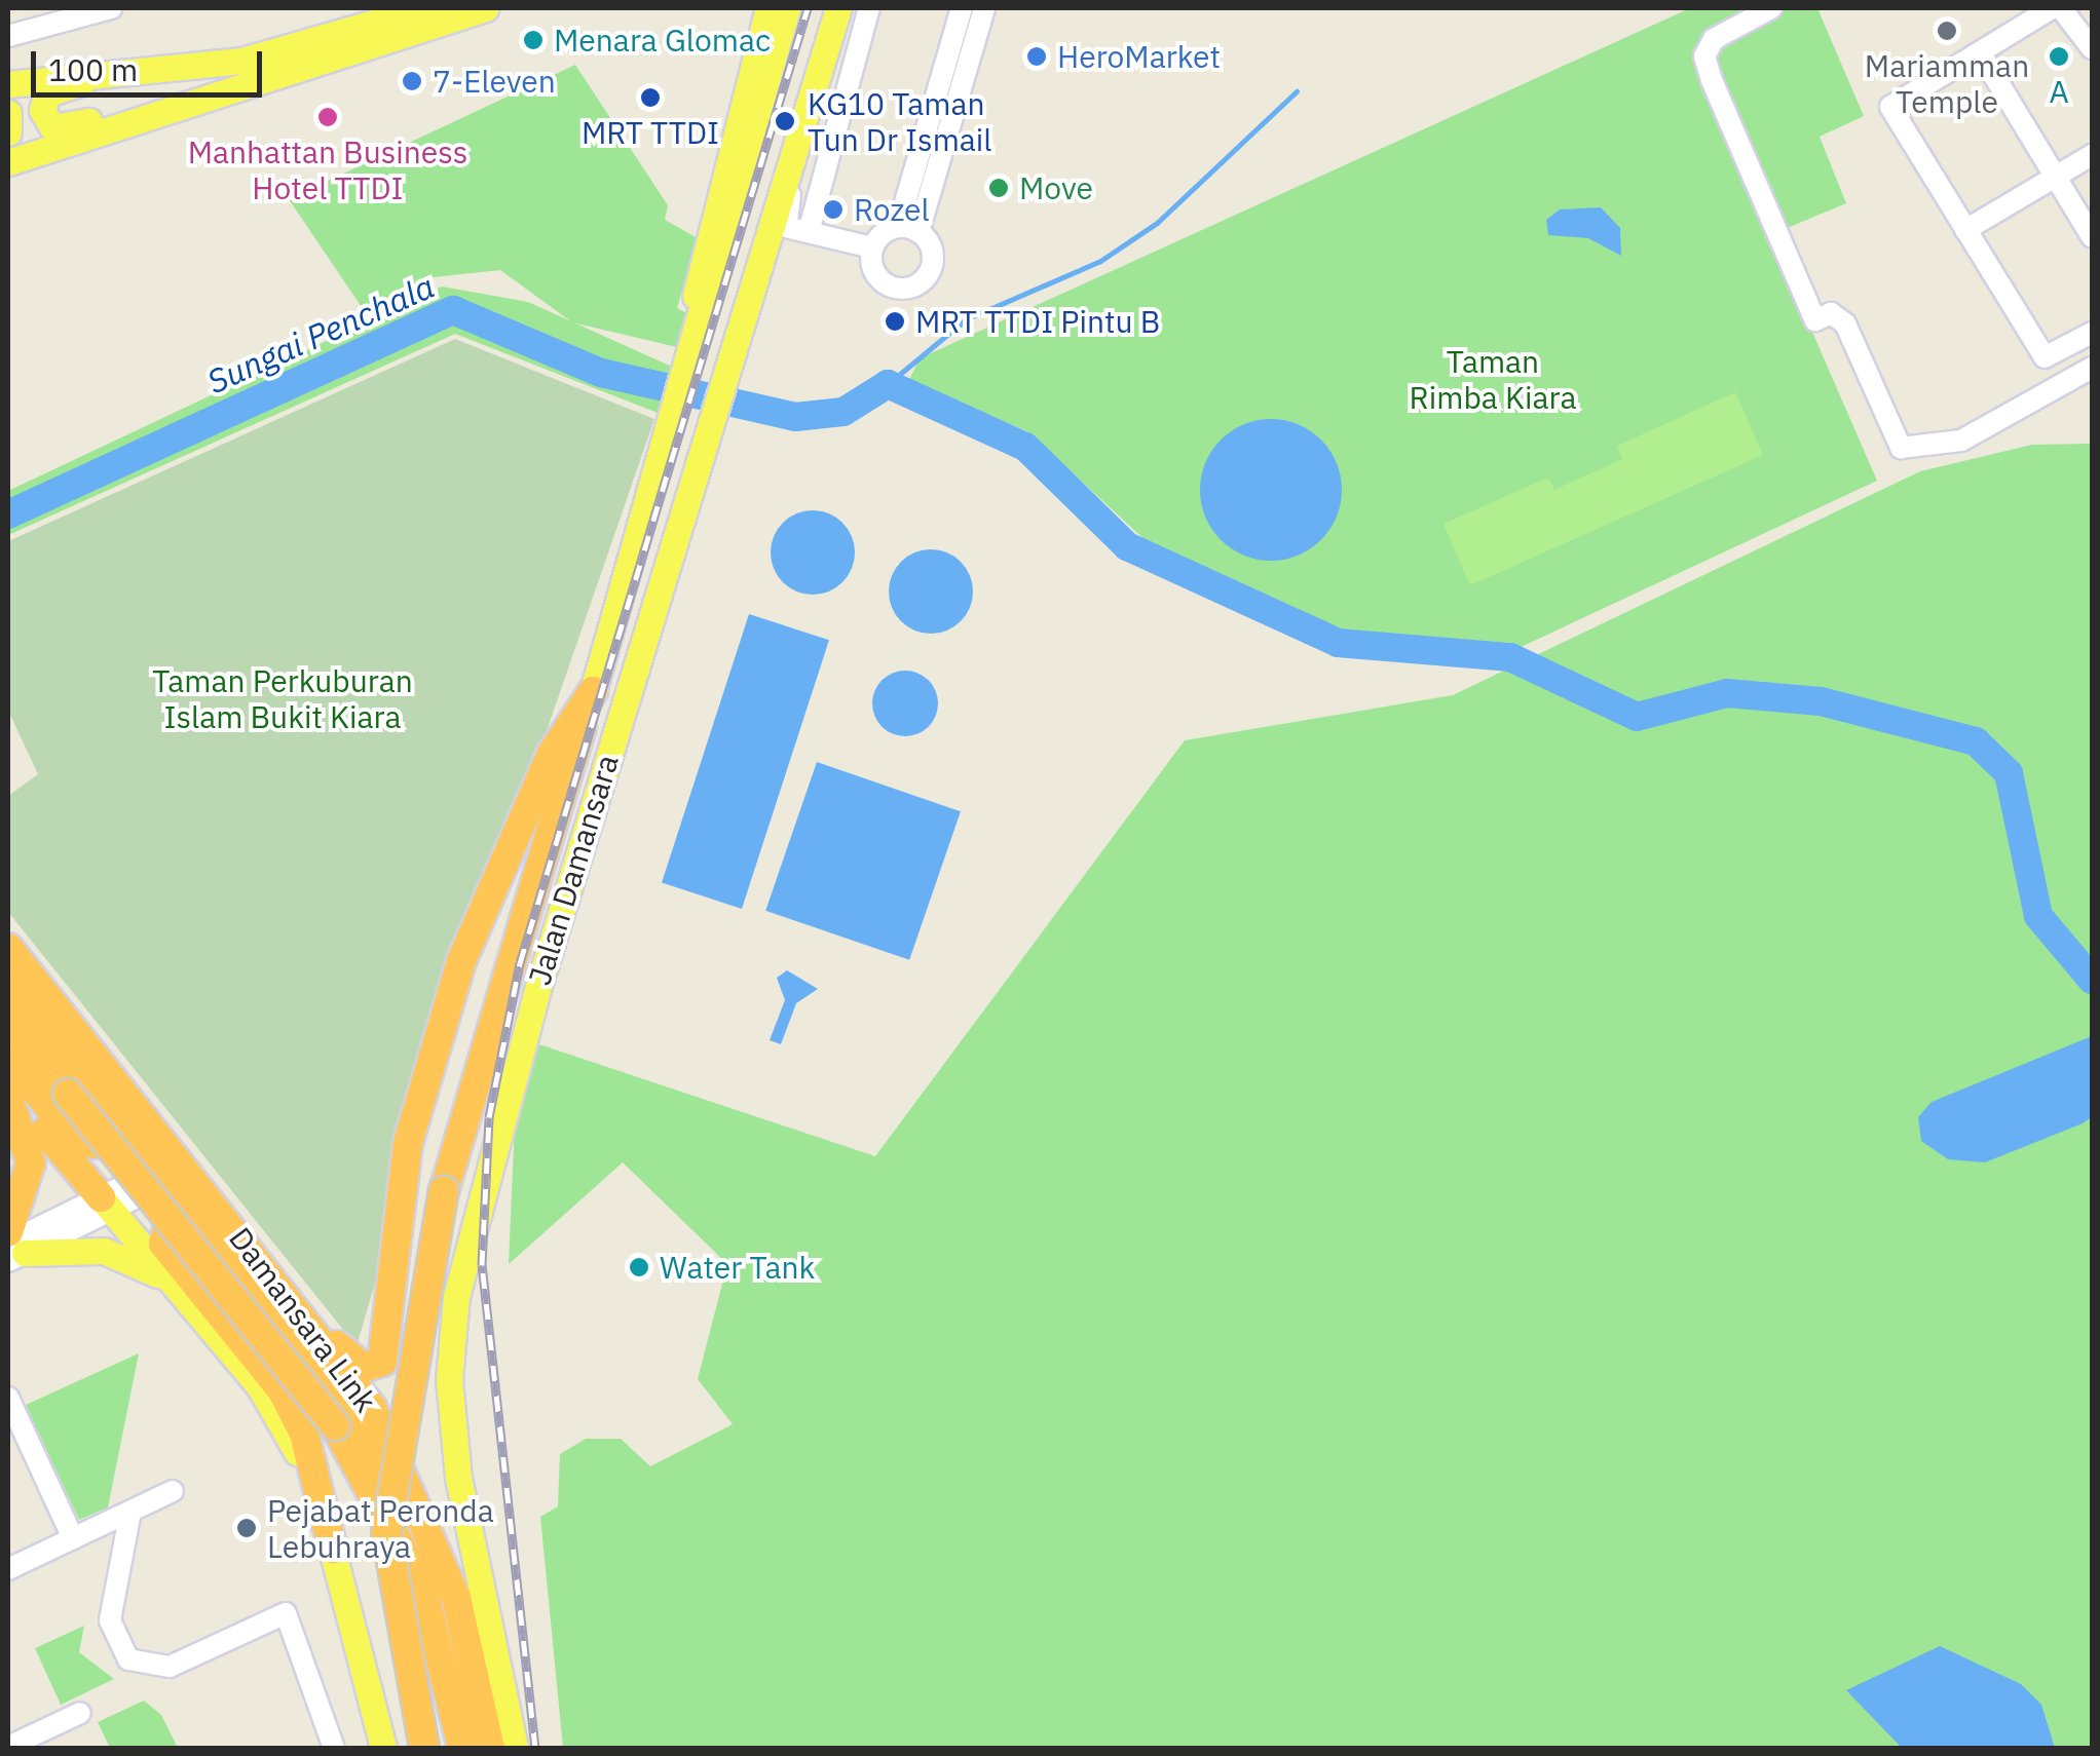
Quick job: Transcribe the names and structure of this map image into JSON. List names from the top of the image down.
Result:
{
  "streets": {
    "highway": ["Damansara Link"],
    "main road": ["Jalan Damansara"]
  },
  "water": ["Sungai Penchala"],
  "parks": ["Taman Rimba Kiara", "Taman Perkuburan Islam Bukit Kiara"],
  "places": [
    "Mariamman Temple",
    "Menara Glomac",
    "HeroMarket",
    "A",
    "7-Eleven",
    "MRT TTDI",
    "Manhattan Business Hotel TTDI",
    "KG10 Taman Tun Dr Ismail",
    "Move",
    "Rozel",
    "MRT TTDI Pintu B",
    "Water Tank",
    "Pejabat Peronda Lebuhraya"
  ],
  "scale_bar": "100 m"
}
